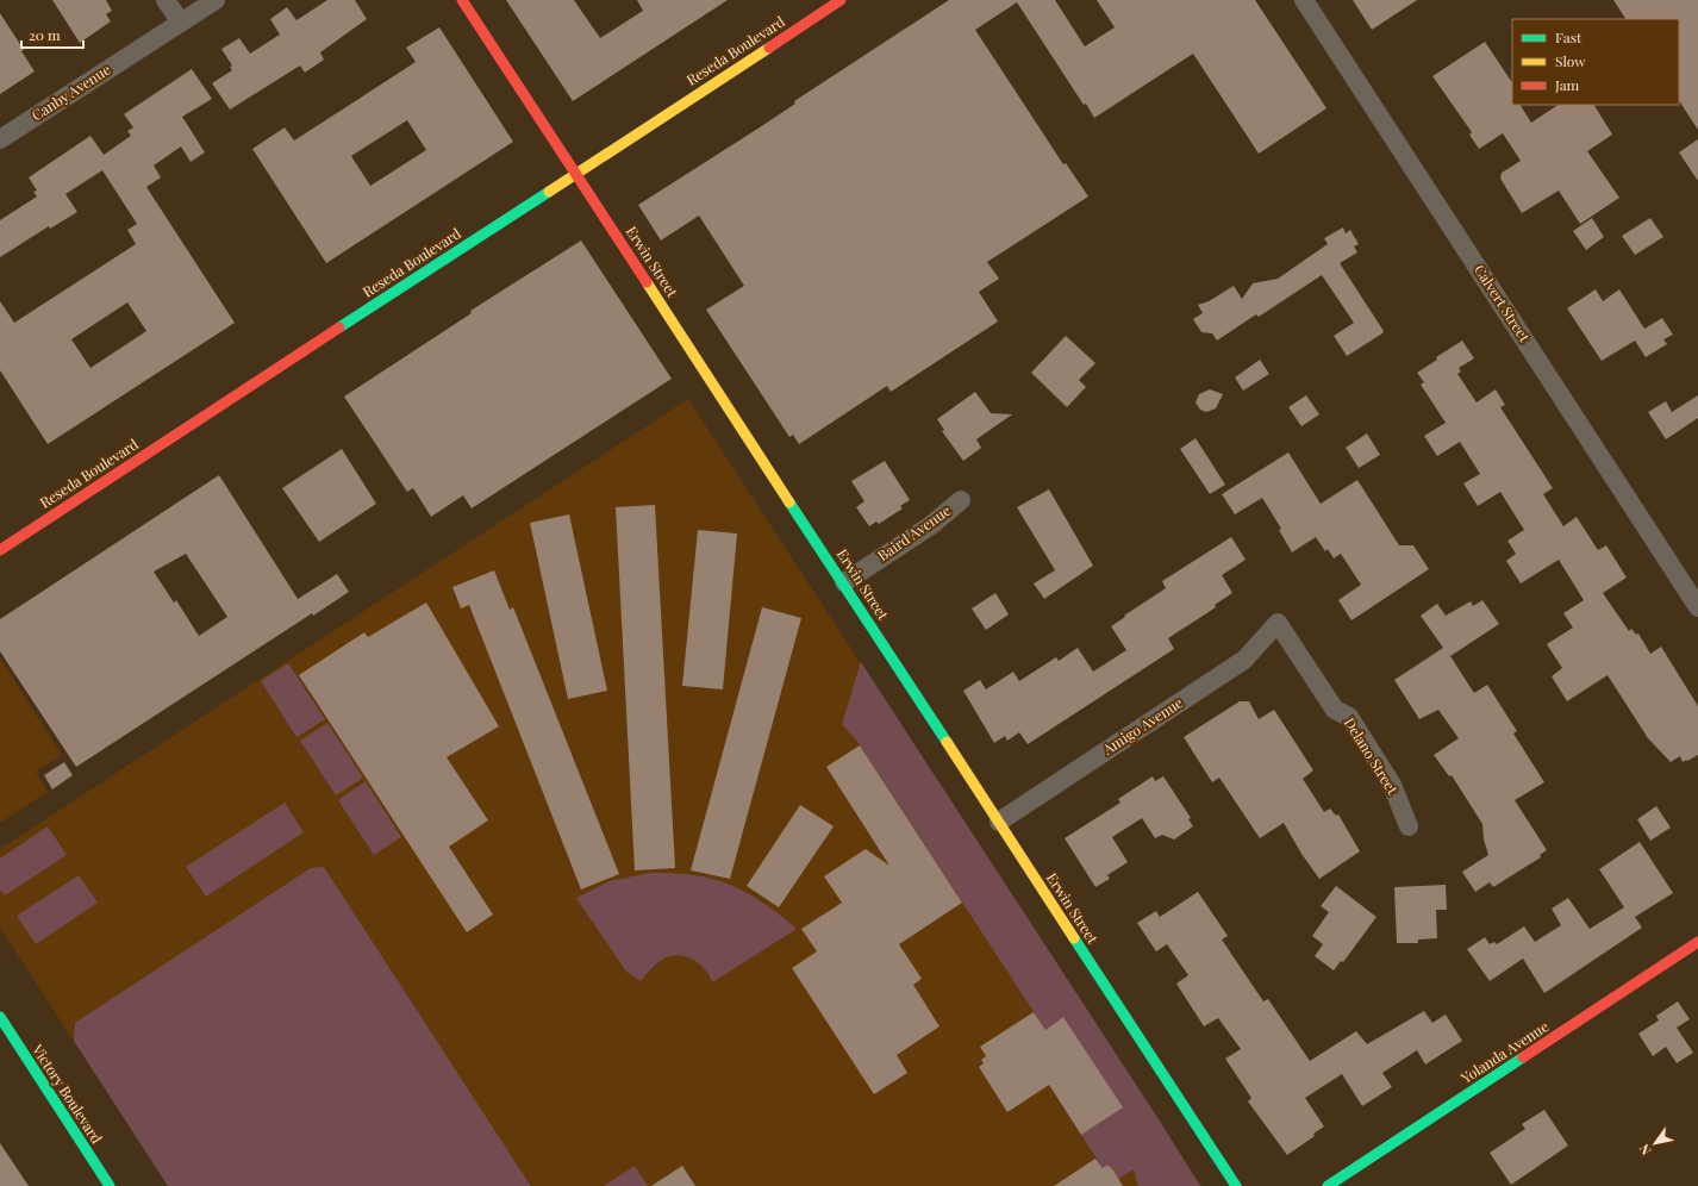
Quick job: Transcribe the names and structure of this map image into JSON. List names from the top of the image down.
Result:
{
  "streets": {
    "street": [
      "Reseda Boulevard",
      "Canby Avenue",
      "Erwin Street",
      "Calvert Street",
      "Baird Avenue",
      "Amigo Avenue",
      "Delano Street",
      "Yolanda Avenue",
      "Victory Boulevard"
    ]
  },
  "crossings": [
    ["Reseda Boulevard", "Erwin Street"],
    ["Erwin Street", "Baird Avenue"],
    ["Erwin Street", "Amigo Avenue"],
    ["Amigo Avenue", "Delano Street"]
  ],
  "legend": ["Fast", "Slow", "Jam"],
  "scale_bar": "20 m",
  "north": "bottom left"
}
